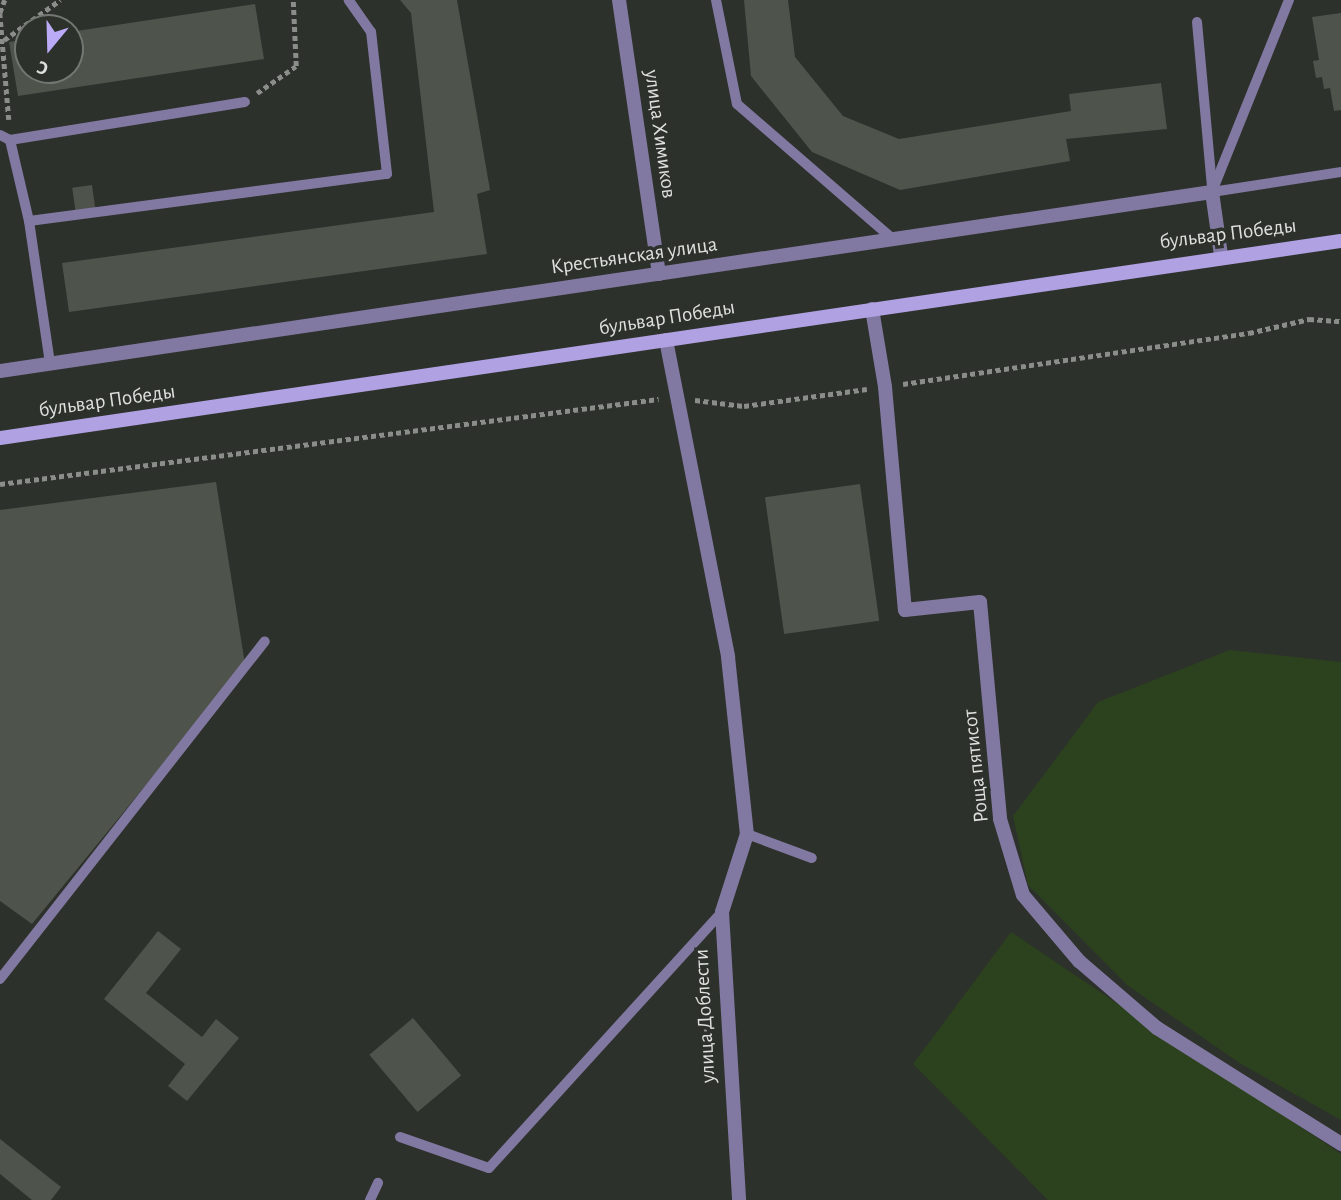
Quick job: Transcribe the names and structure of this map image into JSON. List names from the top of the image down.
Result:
{
  "streets": {
    "street": [
      "улица Химиков",
      "бульвар Победы",
      "Крестьянская улица",
      "Роща пятисот",
      "улица Доблести"
    ]
  },
  "crossings": [
    ["улица Химиков", "Крестьянская улица"],
    ["бульвар Победы", "Роща пятисот"]
  ],
  "north": "bottom"
}
